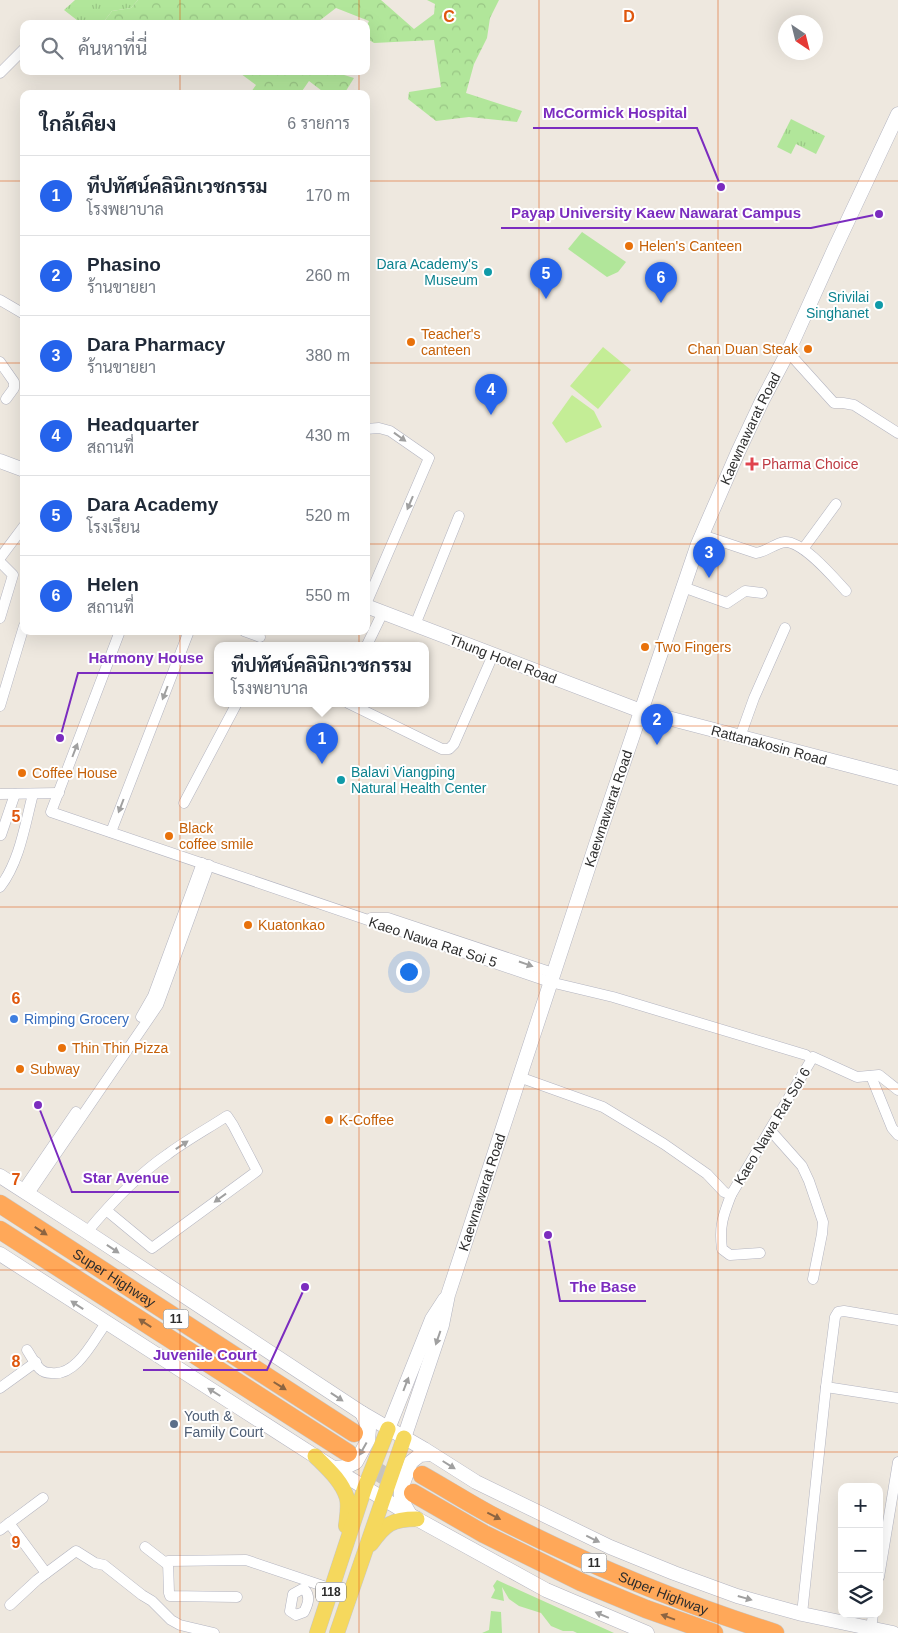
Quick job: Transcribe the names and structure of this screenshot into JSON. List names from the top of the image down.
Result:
{
  "streets": {
    "highway": ["Super Highway", "11"],
    "main road": ["Kaewnawarat Road", "118"],
    "street": [
      "Thung Hotel Road",
      "Rattanakosin Road",
      "Kaeo Nawa Rat Soi 5",
      "Kaeo Nawa Rat Soi 6"
    ]
  },
  "crossings": [
    ["Kaewnawarat Road", "Thung Hotel Road"],
    ["Kaewnawarat Road", "Rattanakosin Road"],
    ["Kaewnawarat Road", "Kaeo Nawa Rat Soi 5"],
    ["Kaewnawarat Road", "Kaeo Nawa Rat Soi 6"],
    ["Thung Hotel Road", "Rattanakosin Road"]
  ],
  "places": {
    "other": [
      "McCormick Hospital",
      "Payap University Kaew Nawarat Campus",
      "Helen's Canteen",
      "Dara Academy's Museum",
      "Srivilai Singhanet",
      "Teacher's canteen",
      "Chan Duan Steak",
      "Two Fingers",
      "Harmony House",
      "Coffee House",
      "Balavi Viangping Natural Health Center",
      "Black coffee smile",
      "Kuatonkao",
      "Rimping Grocery",
      "Thin Thin Pizza",
      "Subway",
      "Star Avenue",
      "K-Coffee",
      "The Base",
      "Juvenile Court",
      "Youth & Family Court"
    ],
    "health": ["Pharma Choice"]
  },
  "north": "bottom right",
  "page": {
    "search": "ค้นหาที่นี่",
    "heading": ["ใกล้เคียง", "6 รายการ"],
    "list": [
      {
        "mark": "1",
        "name": "ทีปทัศน์คลินิกเวชกรรม",
        "note": "โรงพยาบาล",
        "value": "170 m"
      },
      {
        "mark": "2",
        "name": "Phasino",
        "note": "ร้านขายยา",
        "value": "260 m"
      },
      {
        "mark": "3",
        "name": "Dara Pharmacy",
        "note": "ร้านขายยา",
        "value": "380 m"
      },
      {
        "mark": "4",
        "name": "Headquarter",
        "note": "สถานที่",
        "value": "430 m"
      },
      {
        "mark": "5",
        "name": "Dara Academy",
        "note": "โรงเรียน",
        "value": "520 m"
      },
      {
        "mark": "6",
        "name": "Helen",
        "note": "สถานที่",
        "value": "550 m"
      }
    ],
    "pins": [
      "5",
      "6",
      "4",
      "3",
      "2",
      "1"
    ],
    "popup": ["ทีปทัศน์คลินิกเวชกรรม", "โรงพยาบาล"],
    "map_buttons": ["+", "−"]
  },
  "grid": {
    "columns": ["C", "D"],
    "rows": [
      "5",
      "6",
      "7",
      "8",
      "9"
    ]
  }
}
